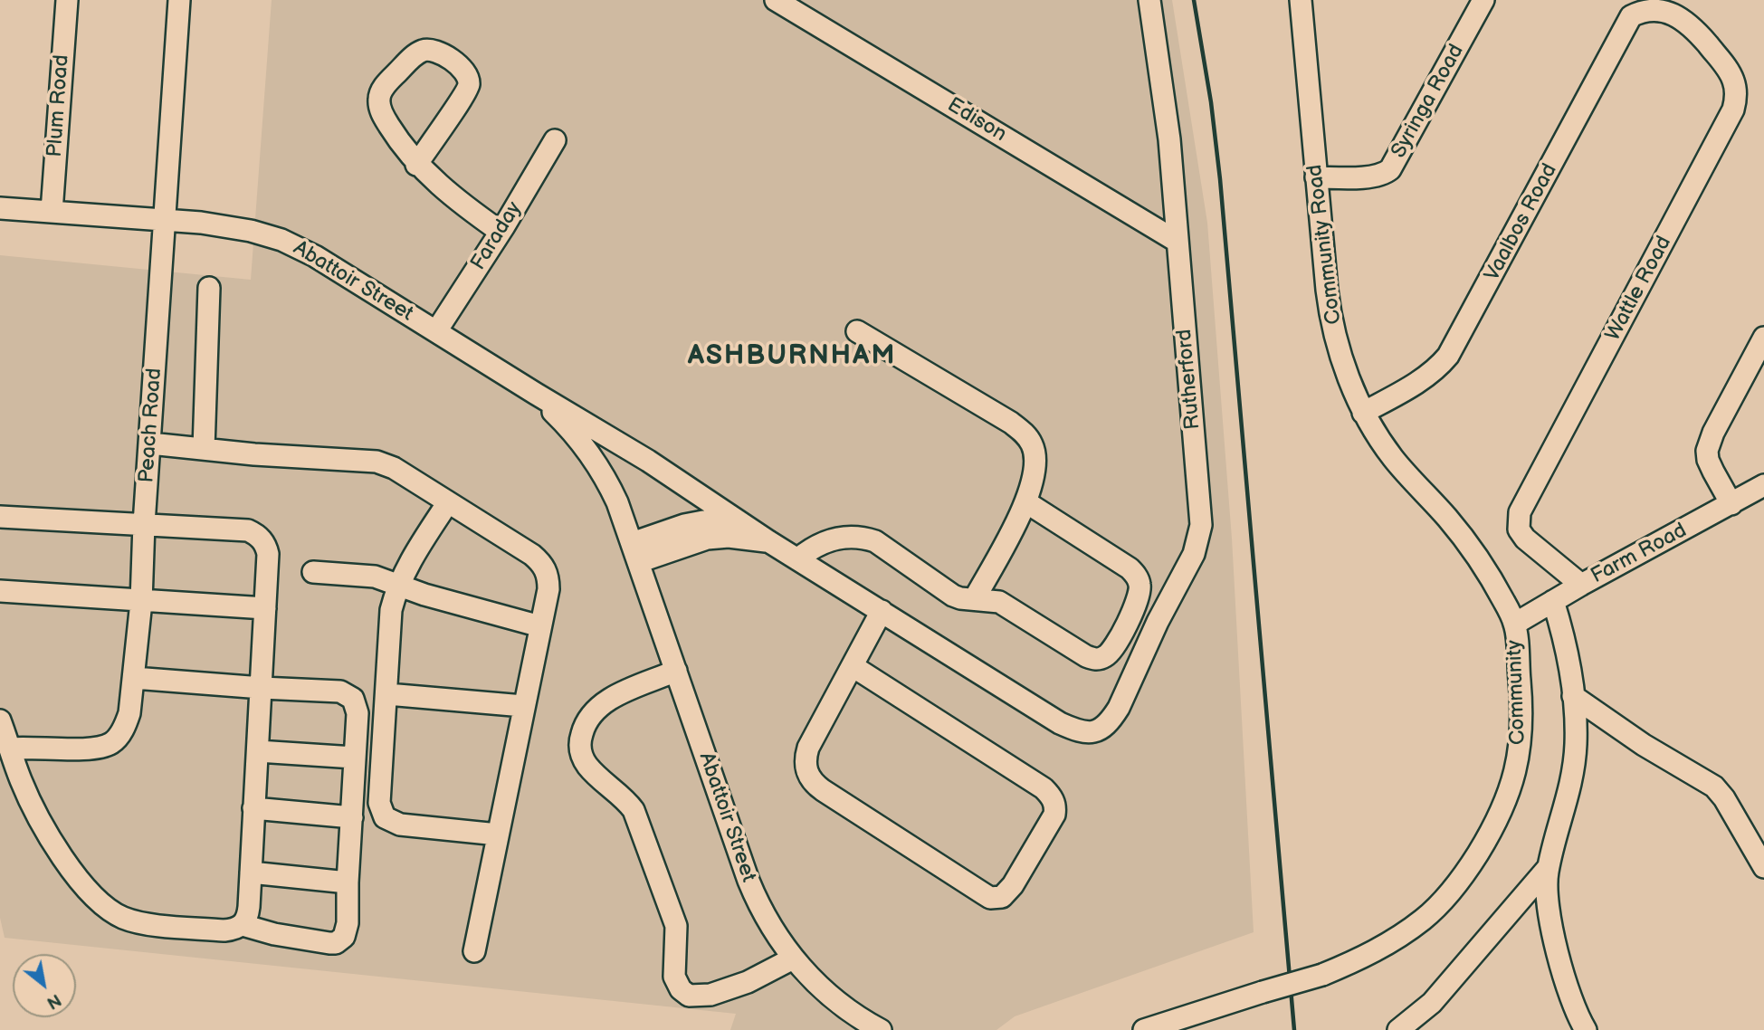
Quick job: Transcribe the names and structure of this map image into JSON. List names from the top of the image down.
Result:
{
  "streets": {
    "street": [
      "Syringa Road",
      "Plum Road",
      "Edison",
      "Vaalbos Road",
      "Faraday",
      "Community Road",
      "Abattoir Street",
      "Wattle Road",
      "Rutherford",
      "Peach Road",
      "Farm Road",
      "Community"
    ]
  },
  "crossings": [
    ["Syringa Road", "Community Road"],
    ["Plum Road", "Abattoir Street"],
    ["Edison", "Rutherford"],
    ["Vaalbos Road", "Community Road"],
    ["Vaalbos Road", "Wattle Road"],
    ["Faraday", "Abattoir Street"],
    ["Community Road", "Farm Road"],
    ["Community Road", "Community"],
    ["Abattoir Street", "Rutherford"],
    ["Abattoir Street", "Peach Road"],
    ["Wattle Road", "Farm Road"],
    ["Farm Road", "Community"]
  ],
  "districts": ["ASHBURNHAM"],
  "north": "bottom right"
}
